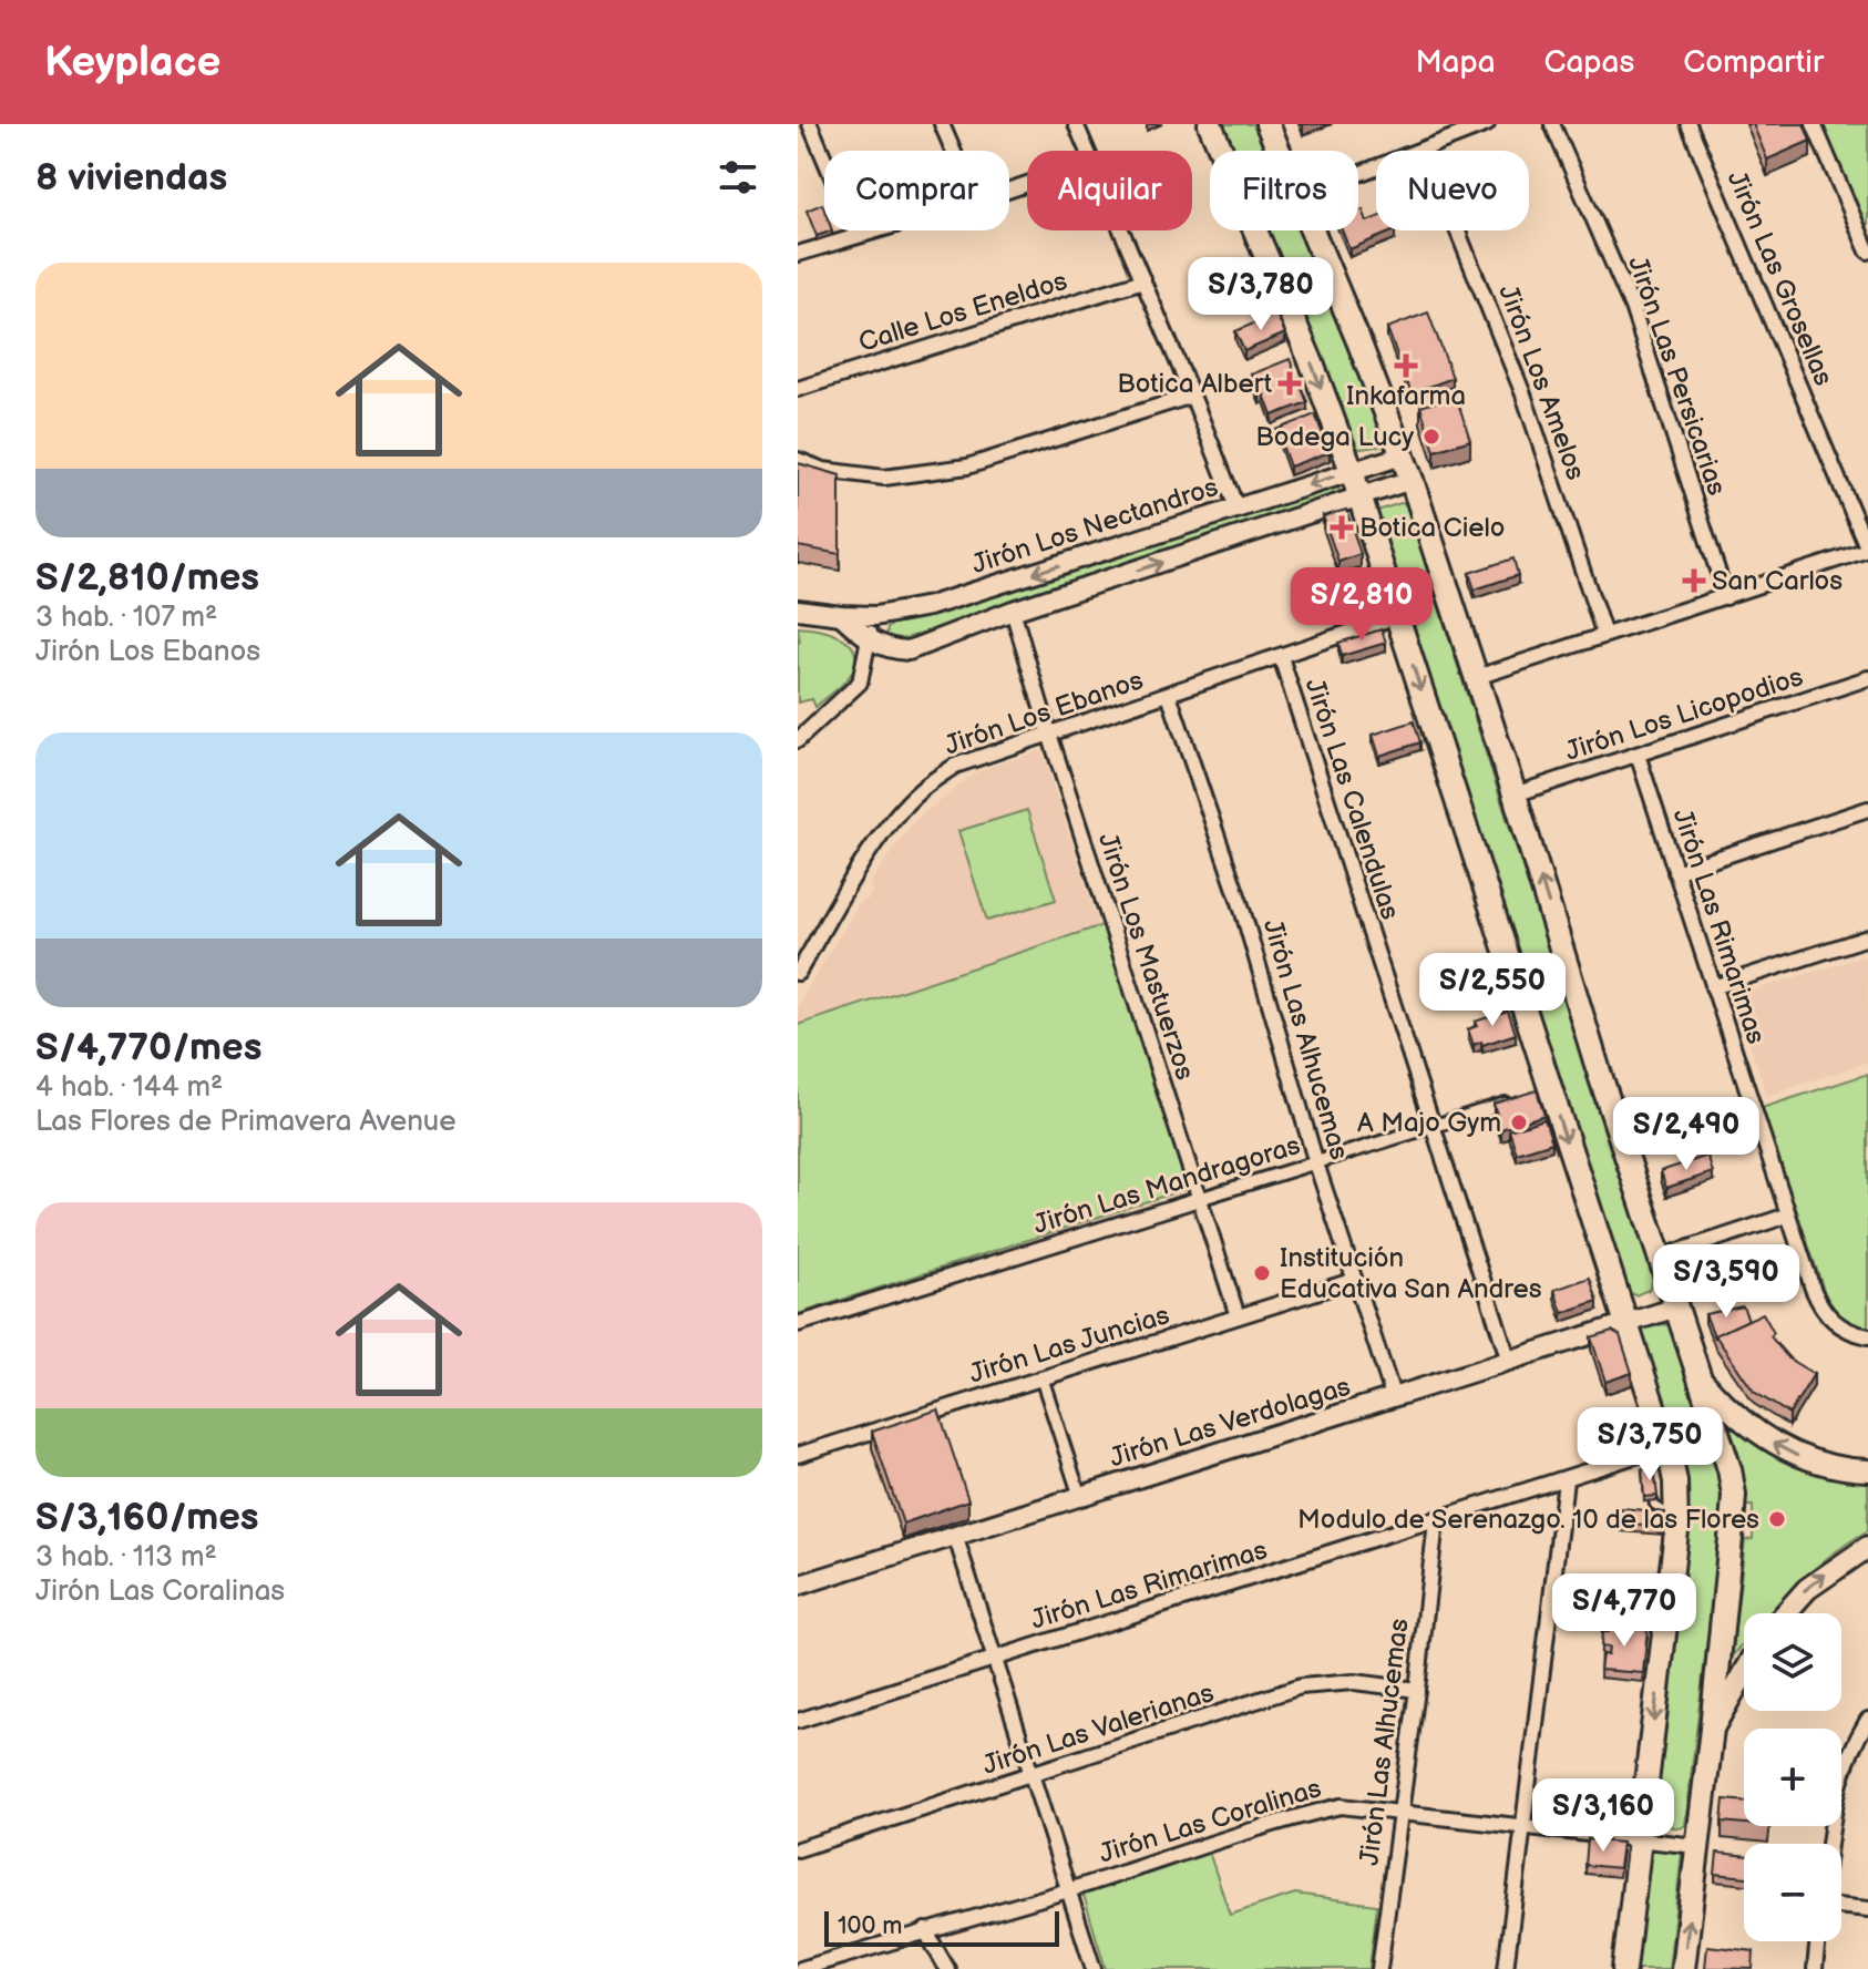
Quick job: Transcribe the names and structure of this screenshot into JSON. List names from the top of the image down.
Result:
{
  "streets": {
    "street": [
      "Jirón Las Grosellas",
      "Calle Los Eneldos",
      "Jirón Las Persicarias",
      "Jirón Los Amelos",
      "Jirón Los Nectandros",
      "Jirón Los Ebanos",
      "Jirón Los Licopodios",
      "Jirón Las Calendulas",
      "Jirón Las Rimarimas",
      "Jirón Los Mastuerzos",
      "Jirón Las Alhucemas",
      "Jirón Las Mandragoras",
      "Jirón Las Juncias",
      "Jirón Las Verdolagas",
      "Jirón Las Valerianas",
      "Jirón Las Coralinas"
    ]
  },
  "crossings": [
    ["Jirón Los Ebanos", "Jirón Las Calendulas"],
    ["Jirón Los Ebanos", "Jirón Los Mastuerzos"],
    ["Jirón Los Ebanos", "Jirón Las Alhucemas"],
    ["Jirón Los Licopodios", "Jirón Las Rimarimas"],
    ["Jirón Las Calendulas", "Jirón Las Mandragoras"],
    ["Jirón Las Calendulas", "Jirón Las Verdolagas"],
    ["Jirón Las Rimarimas", "Jirón Las Alhucemas"],
    ["Jirón Los Mastuerzos", "Jirón Las Mandragoras"],
    ["Jirón Los Mastuerzos", "Jirón Las Juncias"],
    ["Jirón Las Alhucemas", "Jirón Las Mandragoras"],
    ["Jirón Las Alhucemas", "Jirón Las Juncias"],
    ["Jirón Las Alhucemas", "Jirón Las Verdolagas"],
    ["Jirón Las Alhucemas", "Jirón Las Valerianas"],
    ["Jirón Las Alhucemas", "Jirón Las Coralinas"]
  ],
  "places": {
    "health": [
      "Inkafarma",
      "Botica Albert",
      "Botica Cielo",
      "San Carlos"
    ],
    "other": [
      "Bodega Lucy",
      "A Majo Gym",
      "Institución Educativa San Andres",
      "Modulo de Serenazgo. 10 de las Flores"
    ]
  },
  "scale_bar": "100 m",
  "page": {
    "header": "Keyplace",
    "nav": ["Mapa", "Capas", "Compartir"],
    "heading": "8 viviendas",
    "chip": [
      "Comprar",
      "Alquilar",
      "Filtros",
      "Nuevo"
    ],
    "list": [
      {
        "name": "S/2,810/mes",
        "note": "3 hab. · 107 m² · Jirón Los Ebanos"
      },
      {
        "name": "S/4,770/mes",
        "note": "4 hab. · 144 m² · Las Flores de Primavera Avenue"
      },
      {
        "name": "S/3,160/mes",
        "note": "3 hab. · 113 m² · Jirón Las Coralinas"
      }
    ],
    "price": [
      "S/3,780",
      "S/2,810",
      "S/2,550",
      "S/2,490",
      "S/3,590",
      "S/3,750",
      "S/4,770",
      "S/3,160"
    ],
    "map_buttons": ["+", "−"],
    "scale": "100 m"
  }
}
